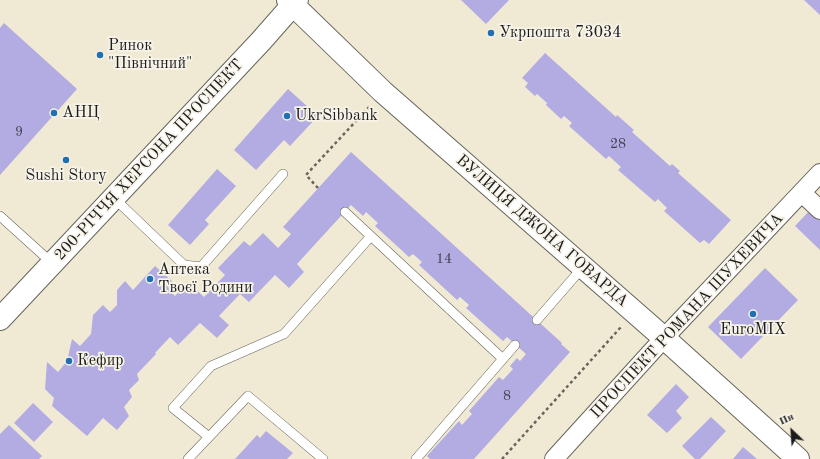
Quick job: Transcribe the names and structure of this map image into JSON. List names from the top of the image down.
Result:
{
  "streets": {
    "street": ["200-РІЧЧЯ ХЕРСОНА ПРОСПЕКТ", "ВУЛИЦЯ ДЖОНА ГОВАРДА", "ПРОСПЕКТ РОМАНА ШУХЕВИЧА"]
  },
  "crossings": [
    ["200-РІЧЧЯ ХЕРСОНА ПРОСПЕКТ", "ВУЛИЦЯ ДЖОНА ГОВАРДА"],
    ["ВУЛИЦЯ ДЖОНА ГОВАРДА", "ПРОСПЕКТ РОМАНА ШУХЕВИЧА"]
  ],
  "places": [
    "Укрпошта 73034",
    "Ринок \"Північний\"",
    "АНЦ",
    "UkrSibbank",
    "Sushi Story",
    "Аптека Твоєї Родини",
    "EuroMIX",
    "Кефир"
  ],
  "house_numbers": [
    "9",
    "28",
    "14",
    "8"
  ],
  "north": "top left"
}
